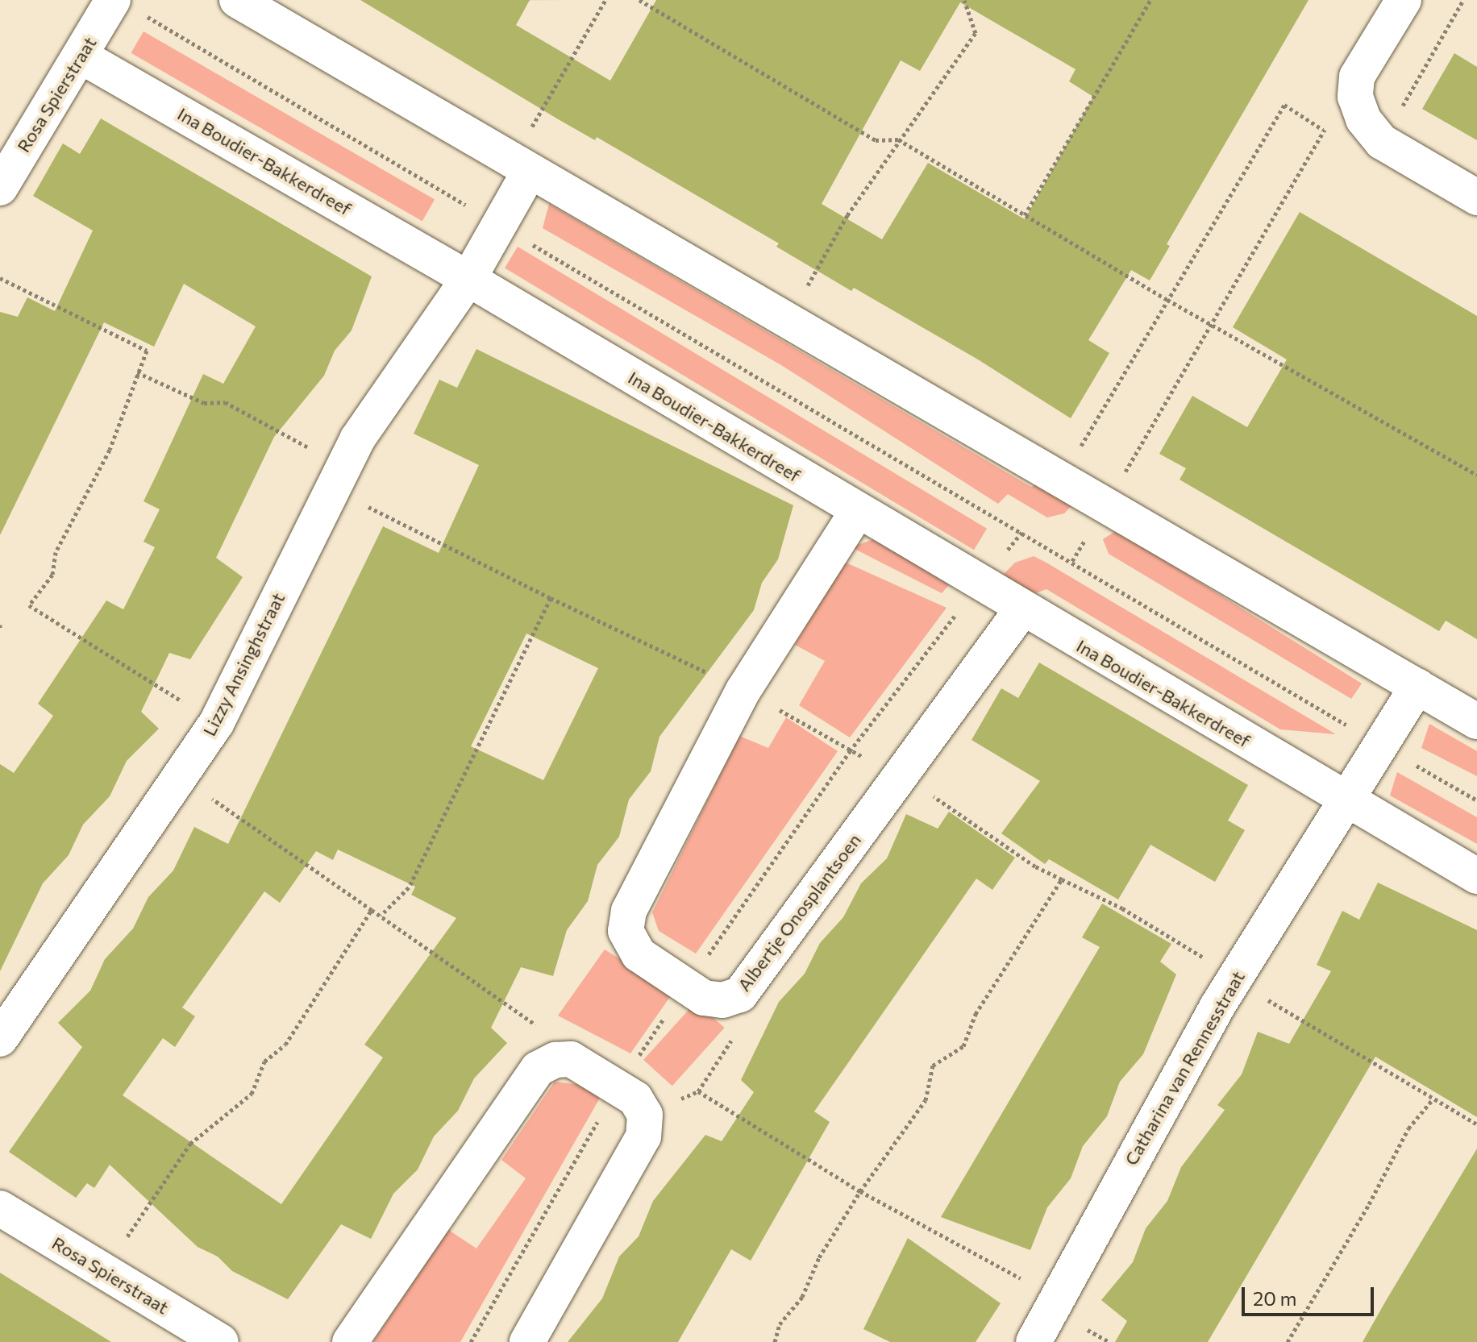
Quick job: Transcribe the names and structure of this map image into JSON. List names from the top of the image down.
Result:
{
  "streets": {
    "street": [
      "Rosa Spierstraat",
      "Ina Boudier-Bakkerdreef",
      "Lizzy Ansinghstraat",
      "Albertje Onosplantsoen",
      "Catharina van Rennesstraat"
    ]
  },
  "crossings": [
    ["Rosa Spierstraat", "Ina Boudier-Bakkerdreef"],
    ["Ina Boudier-Bakkerdreef", "Lizzy Ansinghstraat"],
    ["Ina Boudier-Bakkerdreef", "Albertje Onosplantsoen"],
    ["Ina Boudier-Bakkerdreef", "Catharina van Rennesstraat"]
  ],
  "scale_bar": "20 m"
}
